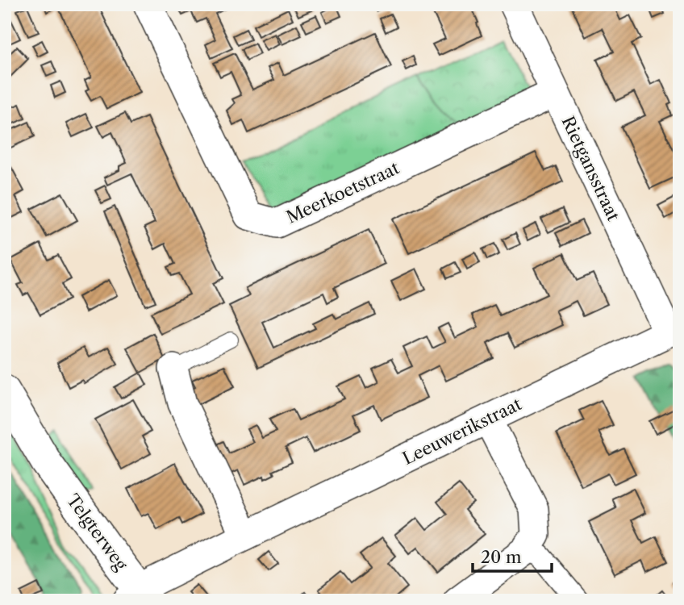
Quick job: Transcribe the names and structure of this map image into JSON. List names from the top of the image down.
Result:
{
  "streets": {
    "street": [
      "Rietgansstraat",
      "Meerkoetstraat",
      "Leeuwerikstraat",
      "Telgterweg"
    ]
  },
  "crossings": [
    ["Rietgansstraat", "Meerkoetstraat"],
    ["Rietgansstraat", "Leeuwerikstraat"],
    ["Leeuwerikstraat", "Telgterweg"]
  ],
  "scale_bar": "20 m"
}
